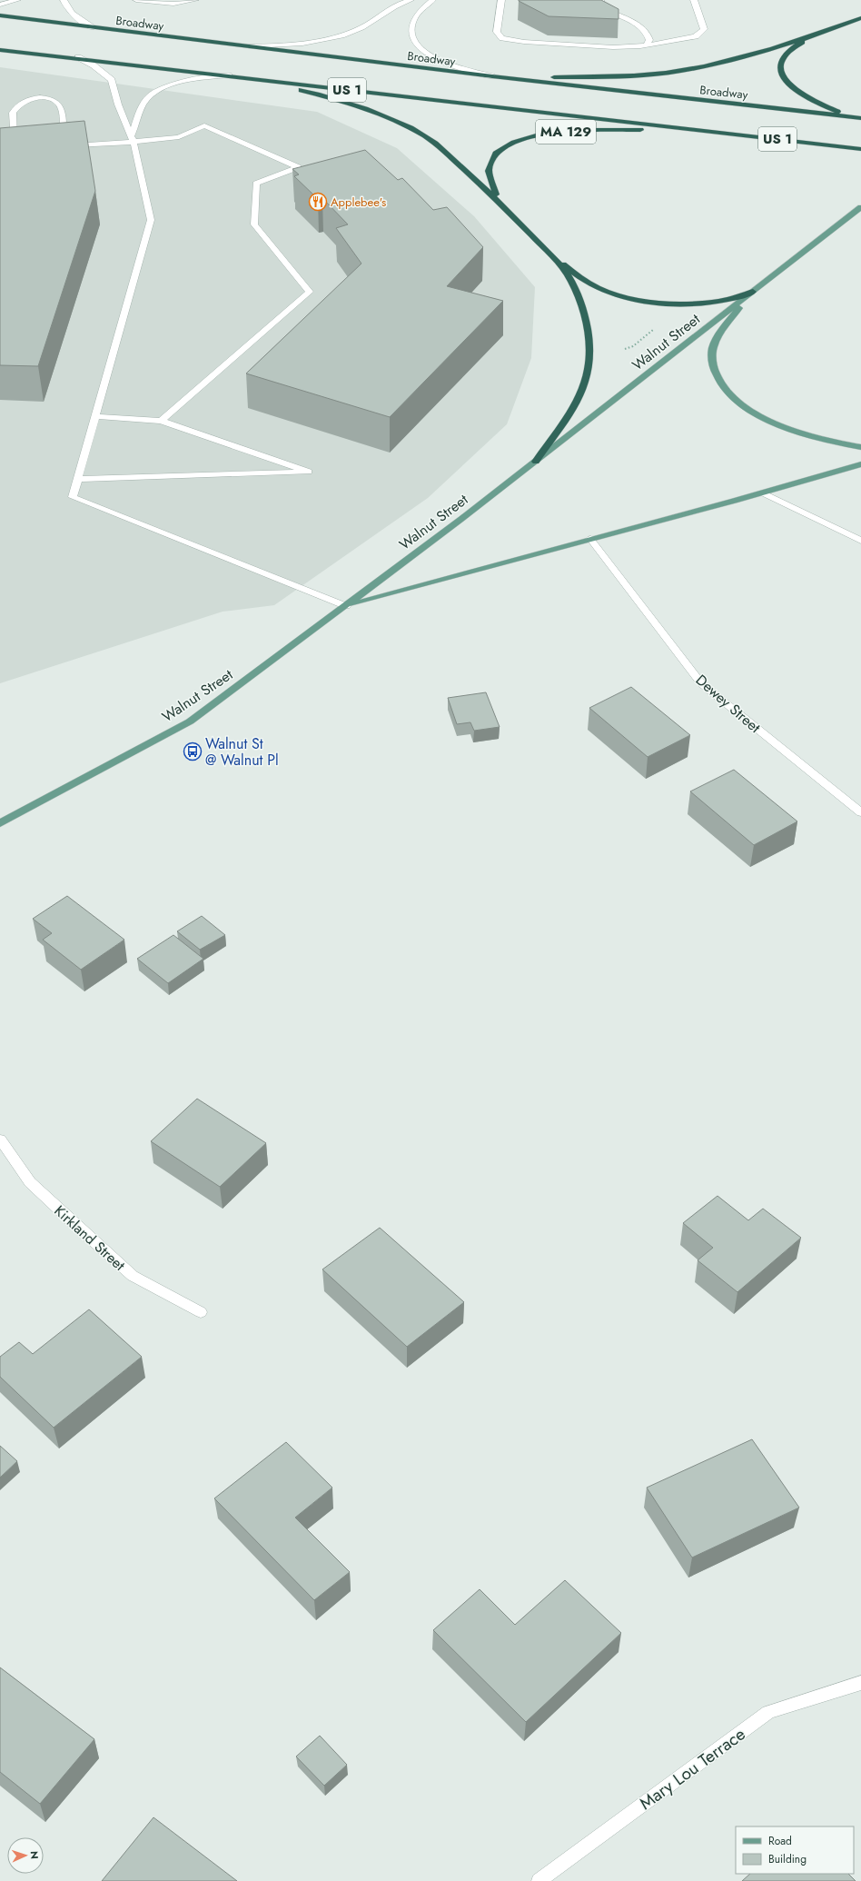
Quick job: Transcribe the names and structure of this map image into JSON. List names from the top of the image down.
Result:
{
  "streets": {
    "highway": ["Broadway", "US 1", "MA 129"],
    "main road": ["Walnut Street"],
    "street": ["Dewey Street", "Kirkland Street", "Mary Lou Terrace"]
  },
  "crossings": [
    ["US 1", "MA 129"],
    ["MA 129", "Walnut Street"]
  ],
  "places": {
    "restaurant": ["Applebee's"],
    "bus stop": ["Walnut St @ Walnut Pl"]
  },
  "legend": ["Road", "Building"],
  "north": "right"
}
